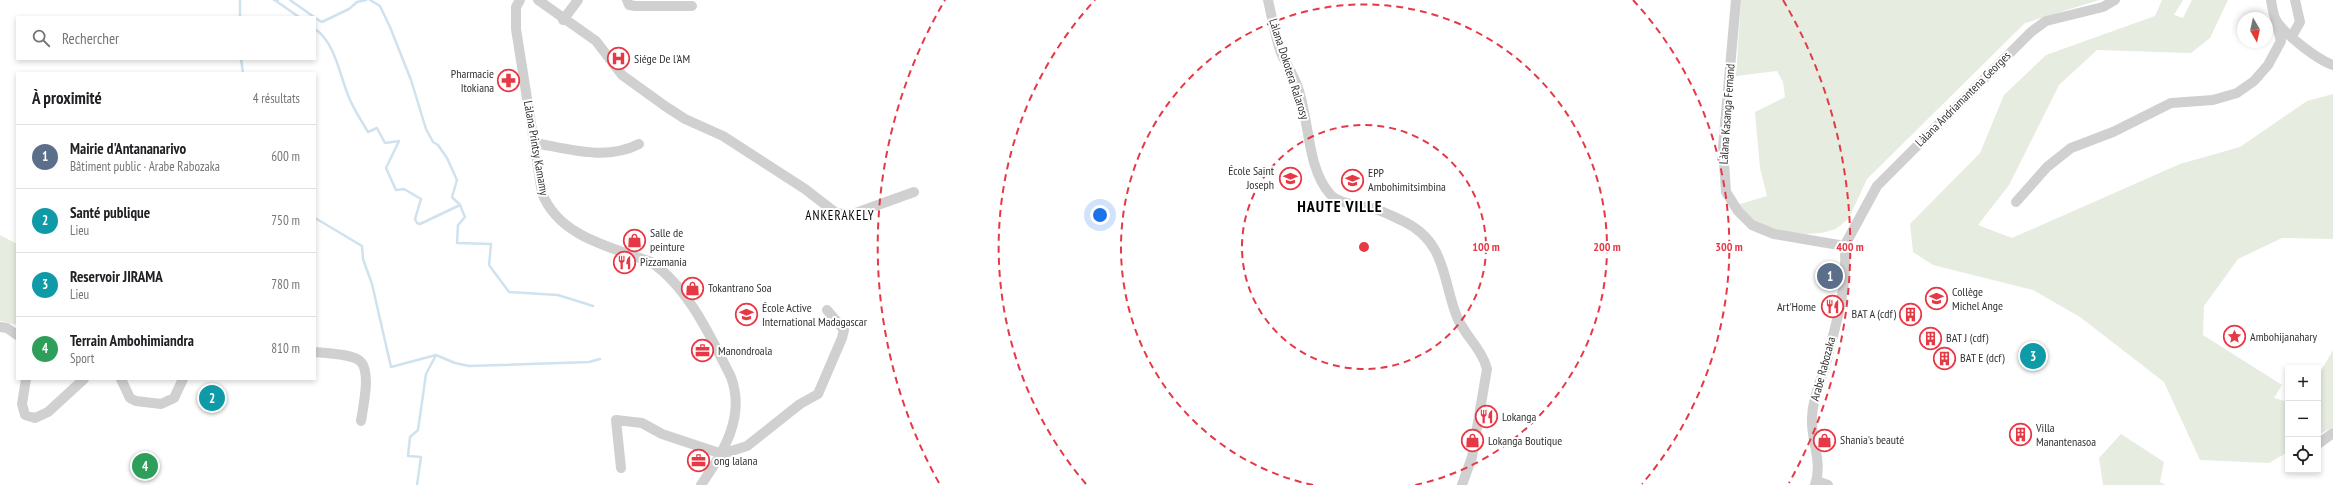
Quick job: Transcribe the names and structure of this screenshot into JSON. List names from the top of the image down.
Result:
{
  "streets": {
    "street": [
      "Làlana Dokotera Ralarosy",
      "Làlana Andriamantena Georges",
      "Làlana Kasanga Fernand",
      "Làlana Printsy Kamamy",
      "Arabe Rabozaka"
    ]
  },
  "crossings": [
    ["Làlana Andriamantena Georges", "Làlana Kasanga Fernand"],
    ["Làlana Andriamantena Georges", "Arabe Rabozaka"],
    ["Làlana Kasanga Fernand", "Arabe Rabozaka"]
  ],
  "districts": ["HAUTE VILLE", "ANKERAKELY"],
  "places": {
    "hospital": ["Siége De l'AM"],
    "pharmacy": ["Pharmacie Itokiana"],
    "school or university": [
      "École Saint Joseph",
      "EPP Ambohimitsimbina",
      "Collège Michel Ange",
      "École Active International Madagascar"
    ],
    "shop": [
      "Salle de peinture",
      "Tokantrano Soa",
      "Shania's beauté",
      "Lokanga Boutique"
    ],
    "restaurant": ["Pizzamania", "Art'Home", "Lokanga"],
    "building": [
      "BAT A (cdf)",
      "BAT J (cdf)",
      "BAT E (dcf)",
      "Villa Manantenasoa"
    ],
    "place": ["Ambohijanahary"],
    "office": ["Manondroala", "ong lalana"]
  },
  "north": "bottom",
  "page": {
    "search": "Rechercher",
    "heading": ["À proximité", "4 résultats"],
    "list": [
      {
        "mark": "1",
        "name": "Mairie d'Antananarivo",
        "note": "Bâtiment public · Arabe Rabozaka",
        "value": "600 m"
      },
      {
        "mark": "2",
        "name": "Santé publique",
        "note": "Lieu",
        "value": "750 m"
      },
      {
        "mark": "3",
        "name": "Reservoir JIRAMA",
        "note": "Lieu",
        "value": "780 m"
      },
      {
        "mark": "4",
        "name": "Terrain Ambohimiandra",
        "note": "Sport",
        "value": "810 m"
      }
    ],
    "pins": [
      "1",
      "3",
      "2",
      "4"
    ],
    "map_buttons": ["+", "−"]
  },
  "rings": [
    "100 m",
    "200 m",
    "300 m",
    "400 m"
  ]
}
